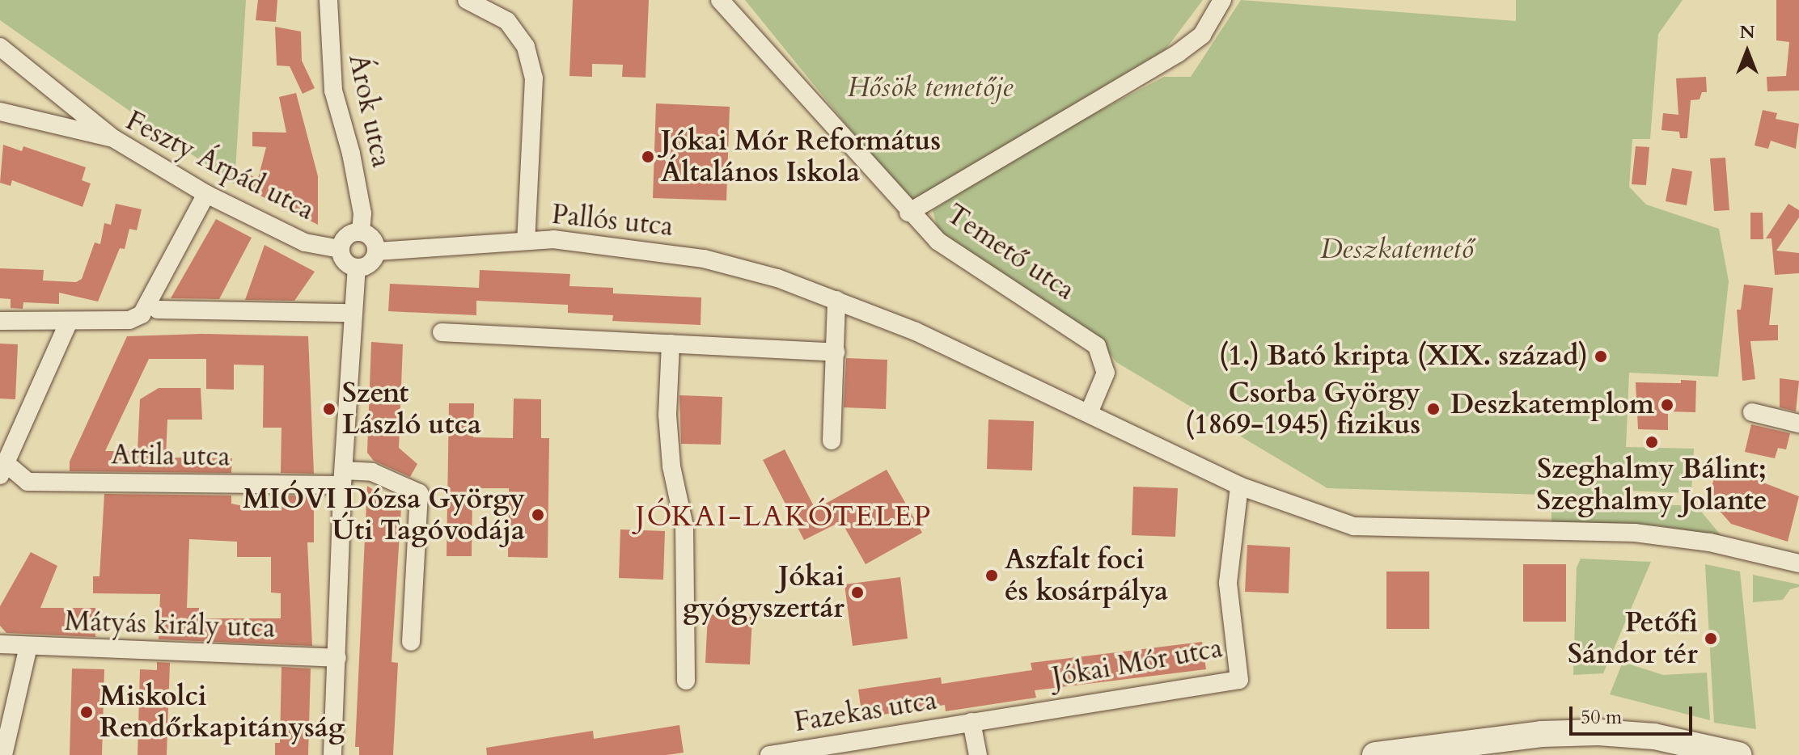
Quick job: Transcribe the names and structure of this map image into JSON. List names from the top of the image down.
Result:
{
  "streets": {
    "street": [
      "Árok utca",
      "Feszty Árpád utca",
      "Pallós utca",
      "Temető utca",
      "Attila utca",
      "Mátyás király utca",
      "Jókai Mór utca",
      "Fazekas utca"
    ]
  },
  "crossings": [
    ["Árok utca", "Feszty Árpád utca"],
    ["Árok utca", "Pallós utca"],
    ["Feszty Árpád utca", "Pallós utca"],
    ["Pallós utca", "Temető utca"],
    ["Pallós utca", "Jókai Mór utca"],
    ["Jókai Mór utca", "Fazekas utca"]
  ],
  "districts": ["JÓKAI-LAKÓTELEP"],
  "parks": ["Hősök temetője", "Deszkatemető"],
  "places": [
    "Jókai Mór Református Általános Iskola",
    "(1.) Bató kripta (XIX. század)",
    "Deszkatemplom",
    "Szent László utca",
    "Csorba György (1869-1945) fizikus",
    "Szeghalmy Bálint; Szeghalmy Jolante",
    "MIÓVI Dózsa György Úti Tagóvodája",
    "Aszfalt foci és kosárpálya",
    "Jókai gyógyszertár",
    "Petőfi Sándor tér",
    "Miskolci Rendőrkapitányság"
  ],
  "scale_bar": "50 m",
  "north": "top"
}
